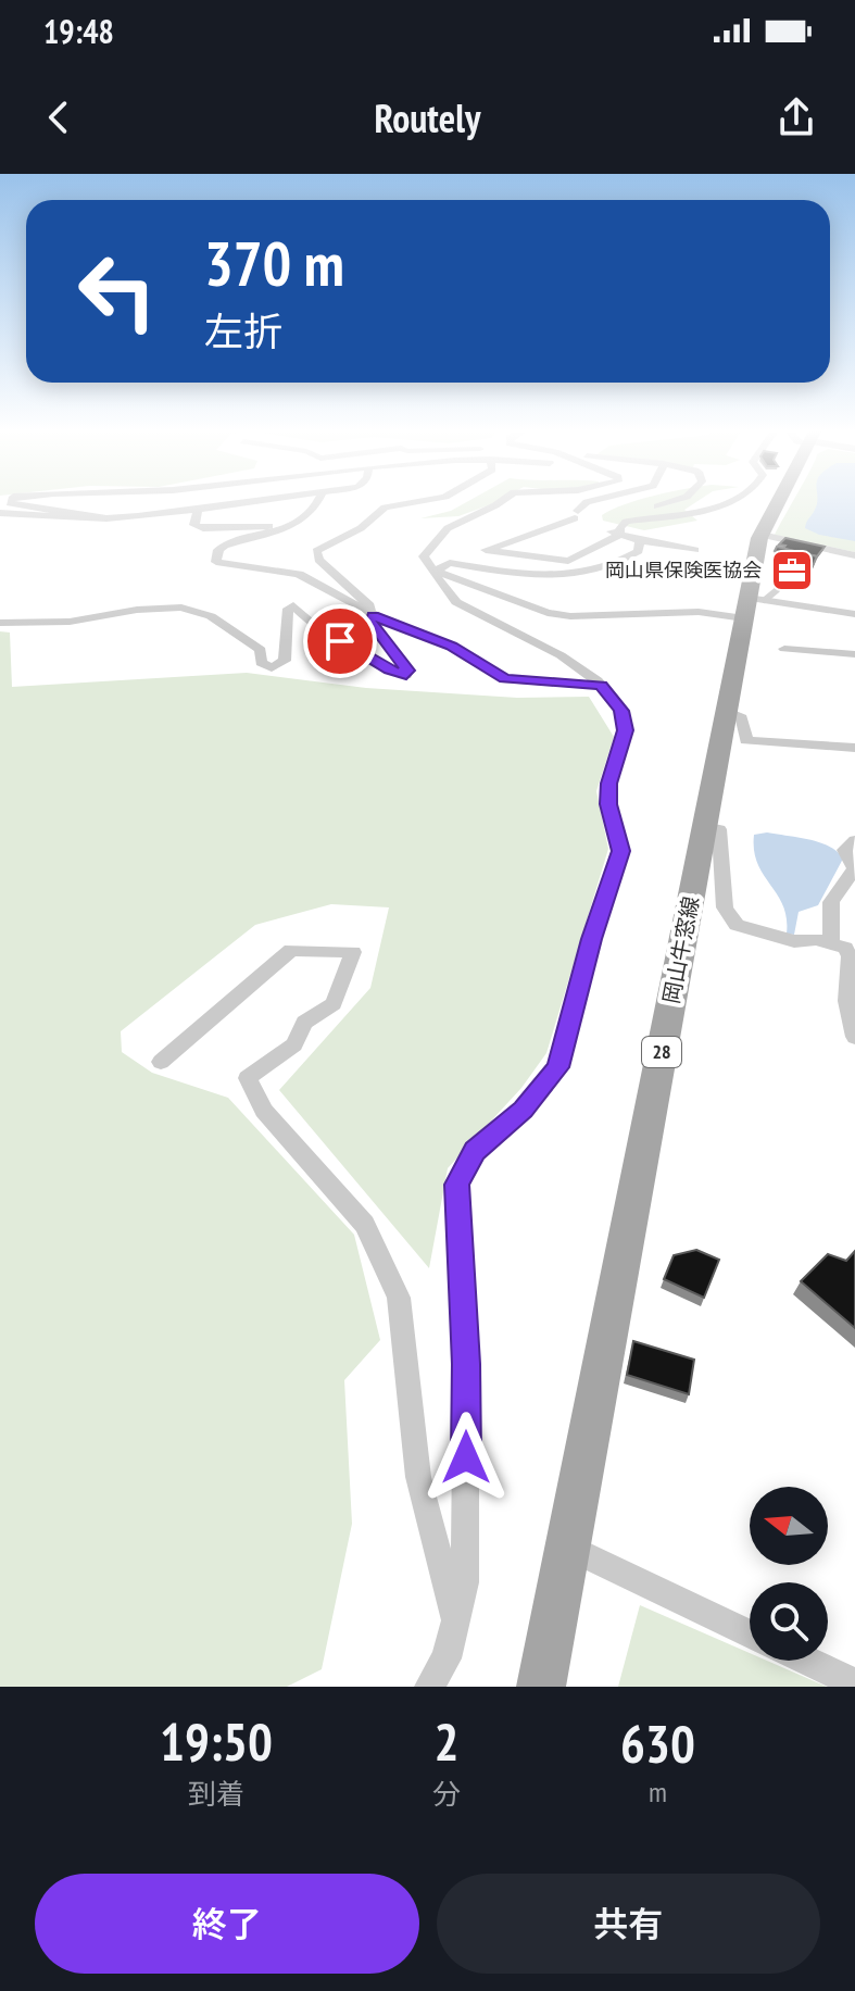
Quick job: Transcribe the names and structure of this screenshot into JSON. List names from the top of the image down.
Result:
{
  "streets": {
    "main road": ["岡山牛窓線", "28"]
  },
  "places": {
    "office": ["岡山県保険医協会"]
  },
  "north": "left",
  "page": {
    "status": "19:48",
    "header": "Routely",
    "turn": ["370 m", "左折"],
    "eta": [
      "19:50",
      "到着",
      "2",
      "分",
      "630",
      "m"
    ],
    "buttons": ["終了", "共有"]
  }
}
